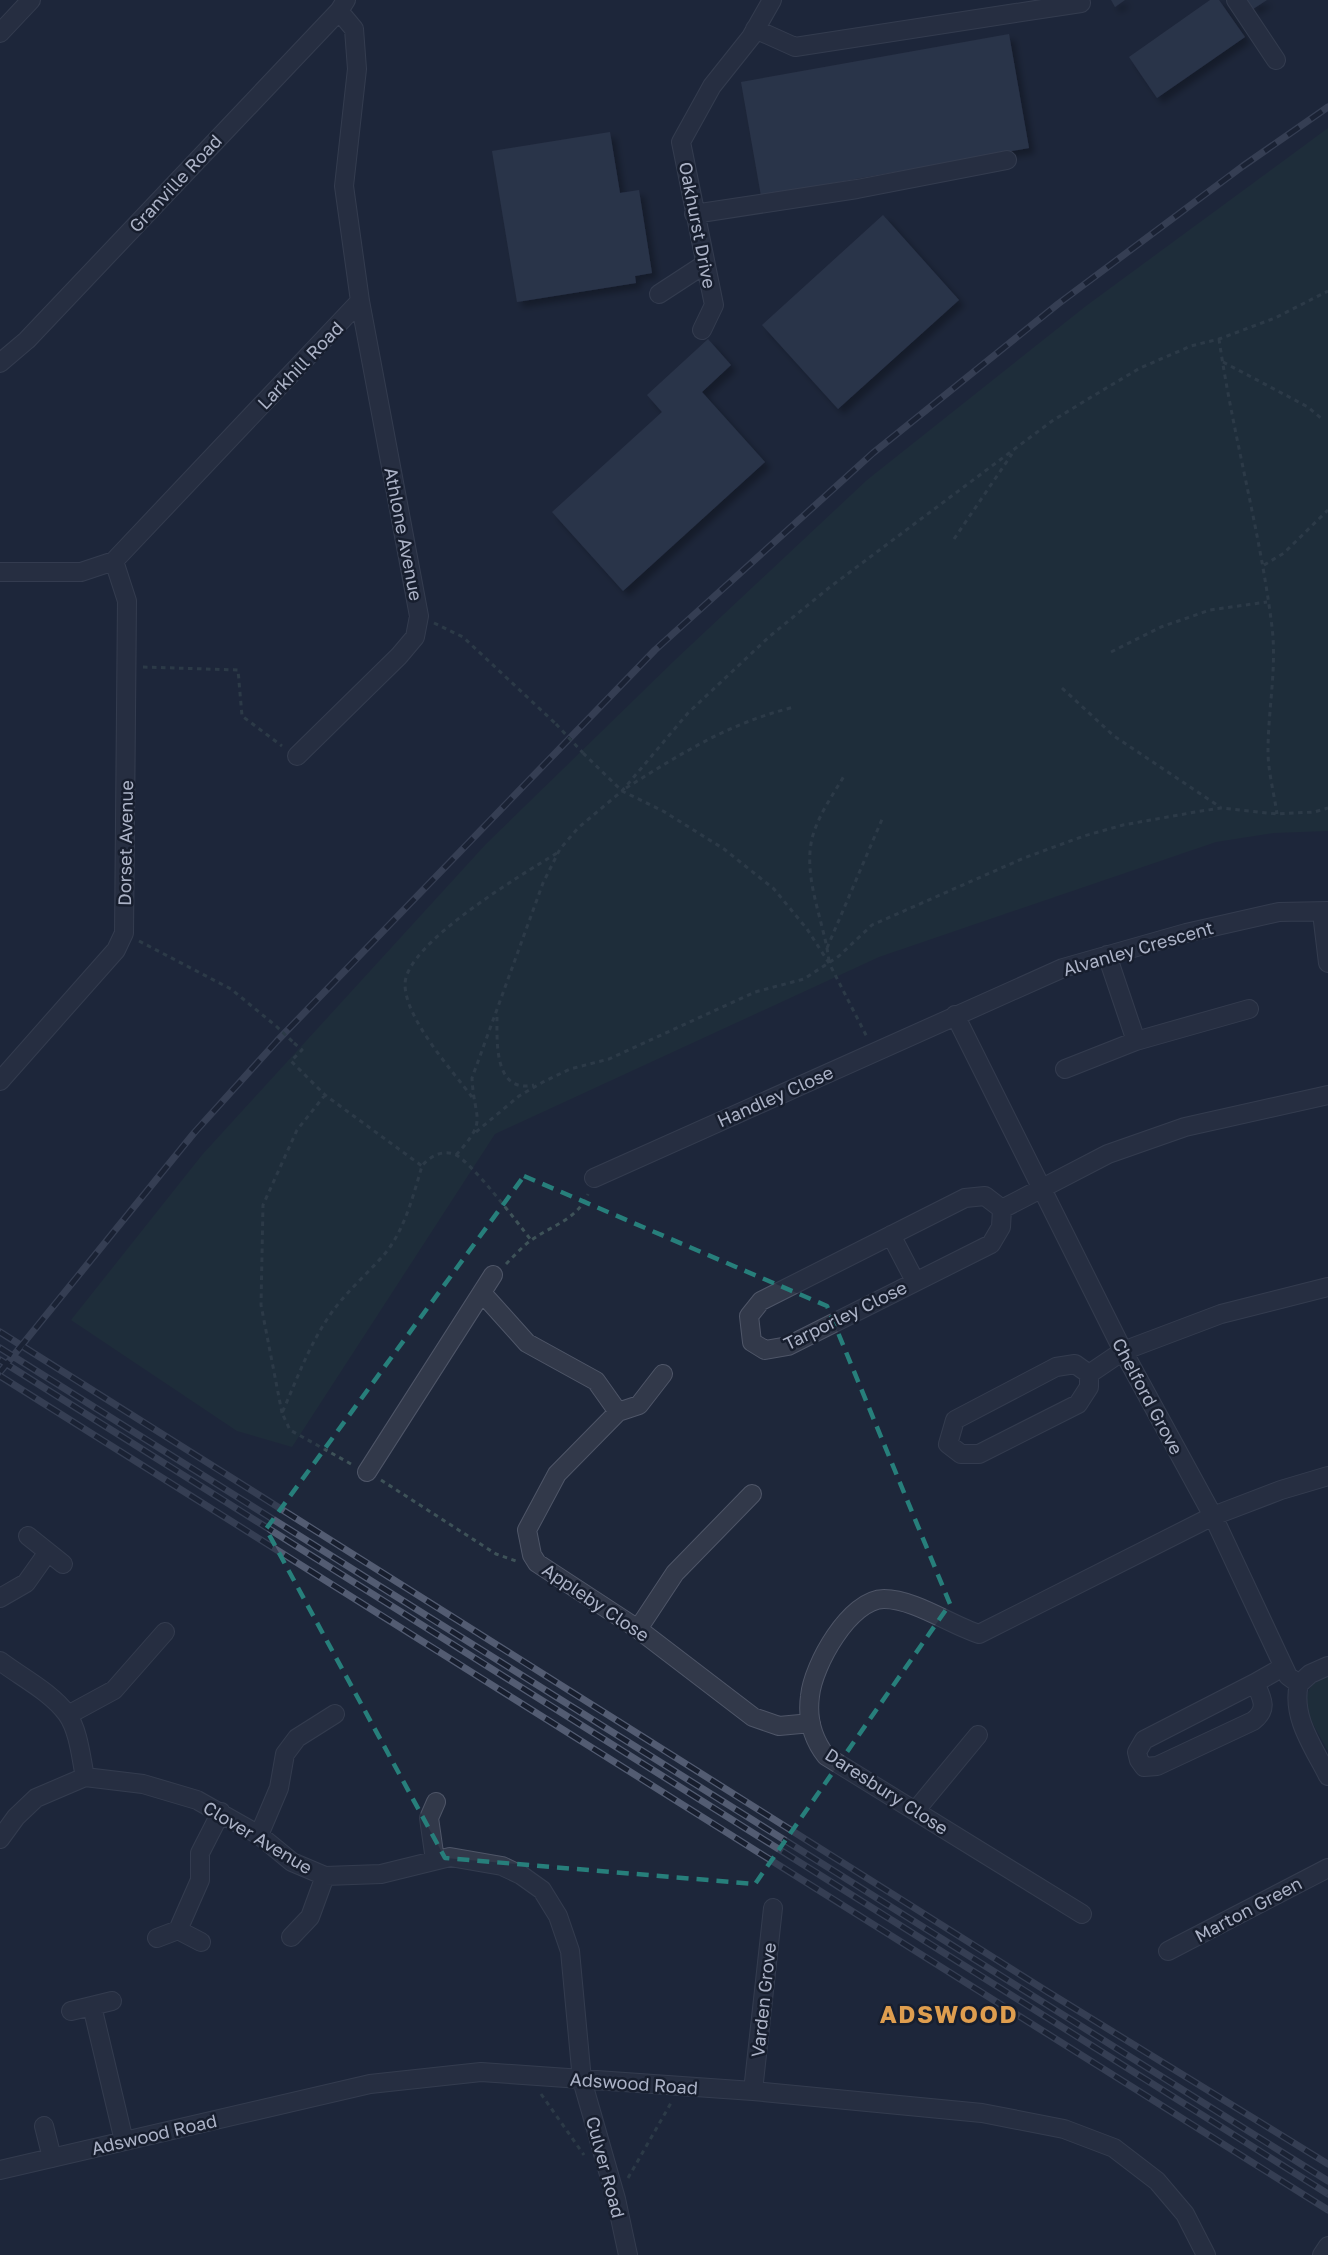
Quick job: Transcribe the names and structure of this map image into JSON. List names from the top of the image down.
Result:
{
  "streets": {
    "street": [
      "Granville Road",
      "Oakhurst Drive",
      "Larkhill Road",
      "Athlone Avenue",
      "Dorset Avenue",
      "Alvanley Crescent",
      "Handley Close",
      "Tarporley Close",
      "Chelford Grove",
      "Appleby Close",
      "Daresbury Close",
      "Clover Avenue",
      "Marton Green",
      "Varden Grove",
      "Adswood Road",
      "Culver Road"
    ]
  },
  "crossings": [
    ["Larkhill Road", "Athlone Avenue"],
    ["Larkhill Road", "Dorset Avenue"],
    ["Alvanley Crescent", "Handley Close"],
    ["Alvanley Crescent", "Chelford Grove"],
    ["Handley Close", "Chelford Grove"],
    ["Chelford Grove", "Daresbury Close"],
    ["Appleby Close", "Daresbury Close"],
    ["Clover Avenue", "Adswood Road"],
    ["Clover Avenue", "Culver Road"],
    ["Varden Grove", "Adswood Road"],
    ["Adswood Road", "Culver Road"]
  ],
  "districts": ["ADSWOOD"]
}
